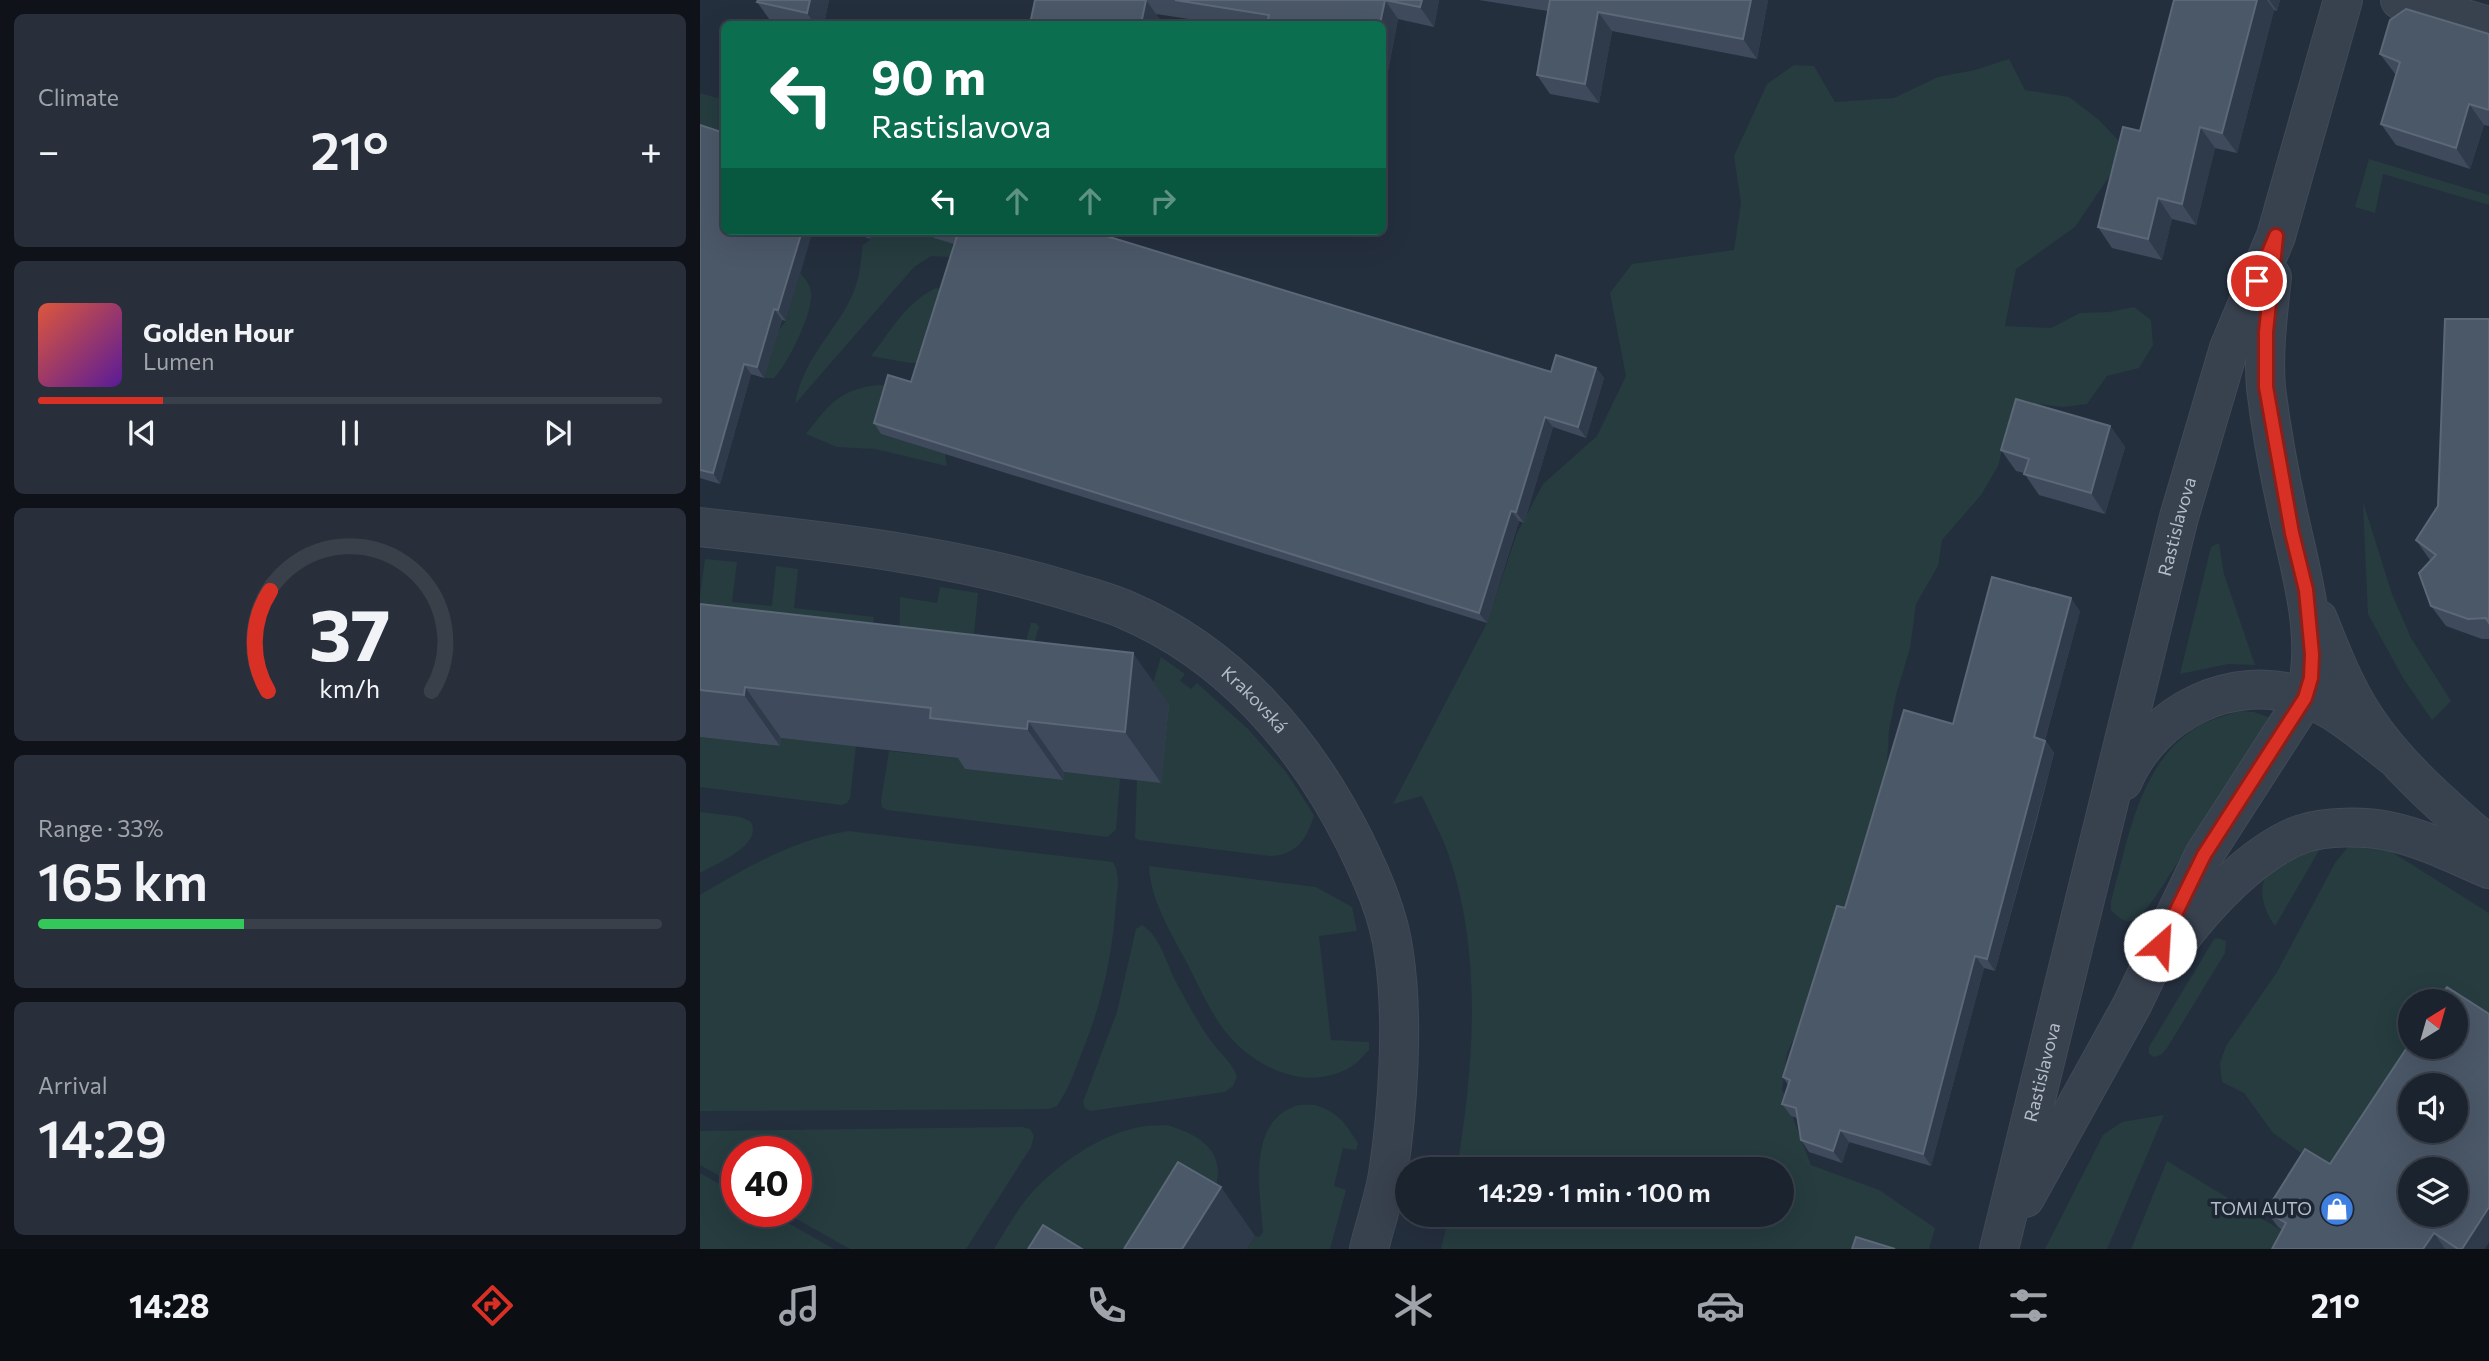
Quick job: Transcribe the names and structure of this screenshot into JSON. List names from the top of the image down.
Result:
{
  "streets": {
    "street": ["Rastislavova", "Krakovská"]
  },
  "places": {
    "shop": ["TOMI AUTO"]
  },
  "north": "top right",
  "page": {
    "tile": [
      "Climate",
      ["Range · 33%", "165 km"],
      ["Arrival", "14:29"]
    ],
    "turn": ["90 m", "Rastislavova"],
    "heat": ["−", "21°", "+"],
    "song": ["Golden Hour", "Lumen"],
    "limit": "40",
    "trip": "14:29 · 1 min · 100 m",
    "tabs": ["14:28", "21°"],
    "gauge": ["37", "km/h"]
  }
}
